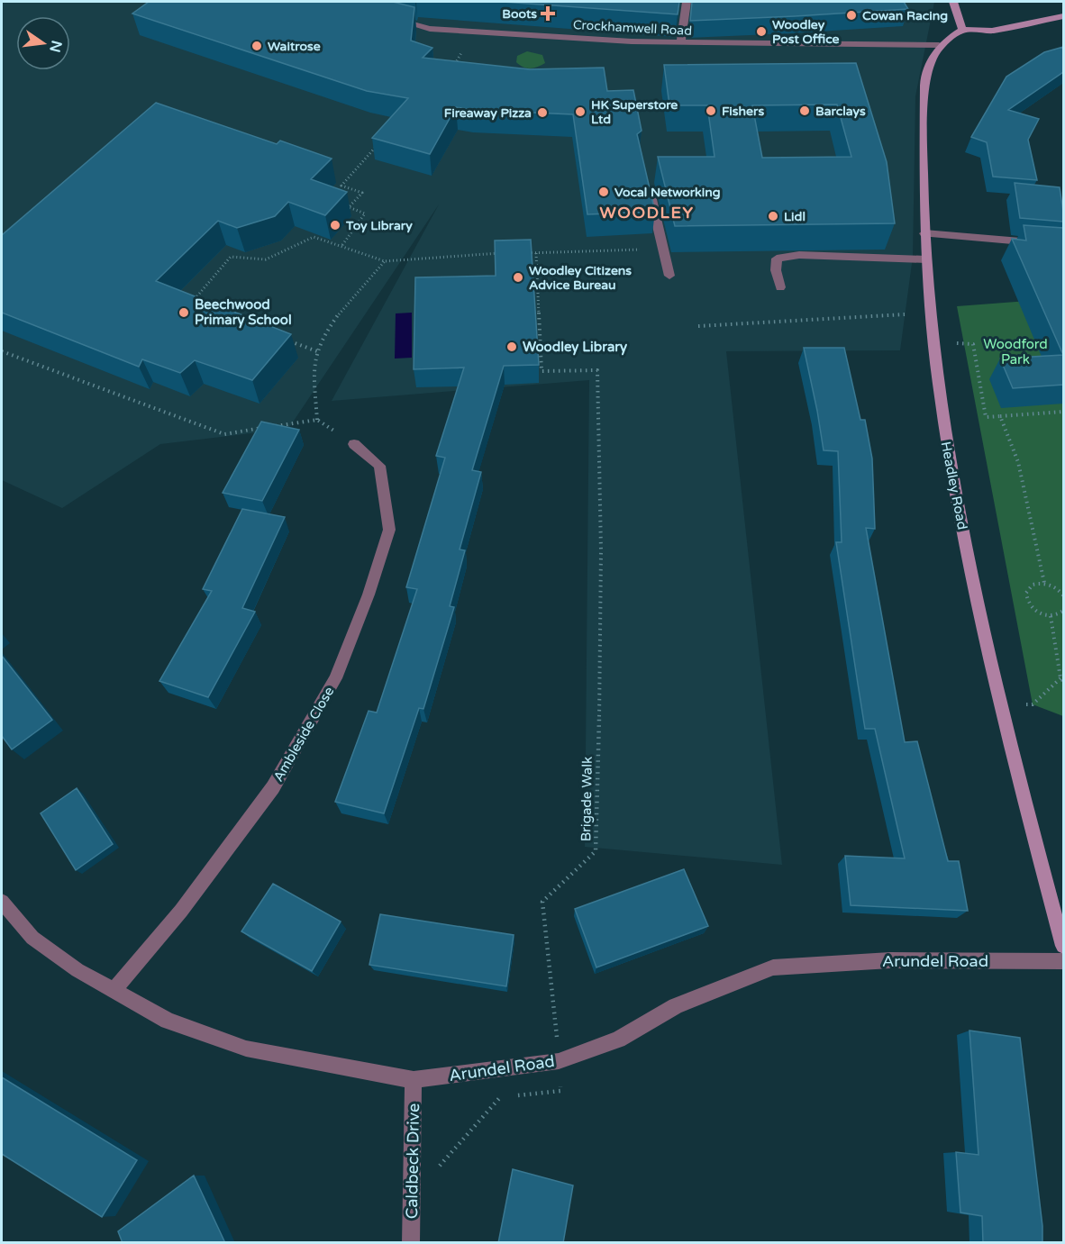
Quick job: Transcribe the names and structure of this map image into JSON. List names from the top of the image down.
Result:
{
  "streets": {
    "street": [
      "Crockhamwell Road",
      "Headley Road",
      "Ambleside Close",
      "Arundel Road",
      "Caldbeck Drive"
    ],
    "path": ["Brigade Walk"]
  },
  "crossings": [
    ["Crockhamwell Road", "Headley Road"],
    ["Ambleside Close", "Arundel Road"],
    ["Brigade Walk", "Arundel Road"],
    ["Arundel Road", "Caldbeck Drive"]
  ],
  "districts": ["WOODLEY"],
  "parks": ["Woodford Park"],
  "places": {
    "health": ["Boots"],
    "other": [
      "Cowan Racing",
      "Woodley Post Office",
      "Waitrose",
      "Fishers",
      "Barclays",
      "HK Superstore Ltd",
      "Fireaway Pizza",
      "Vocal Networking",
      "Lidl",
      "Toy Library",
      "Woodley Citizens Advice Bureau",
      "Beechwood Primary School",
      "Woodley Library"
    ]
  },
  "north": "right"
}
